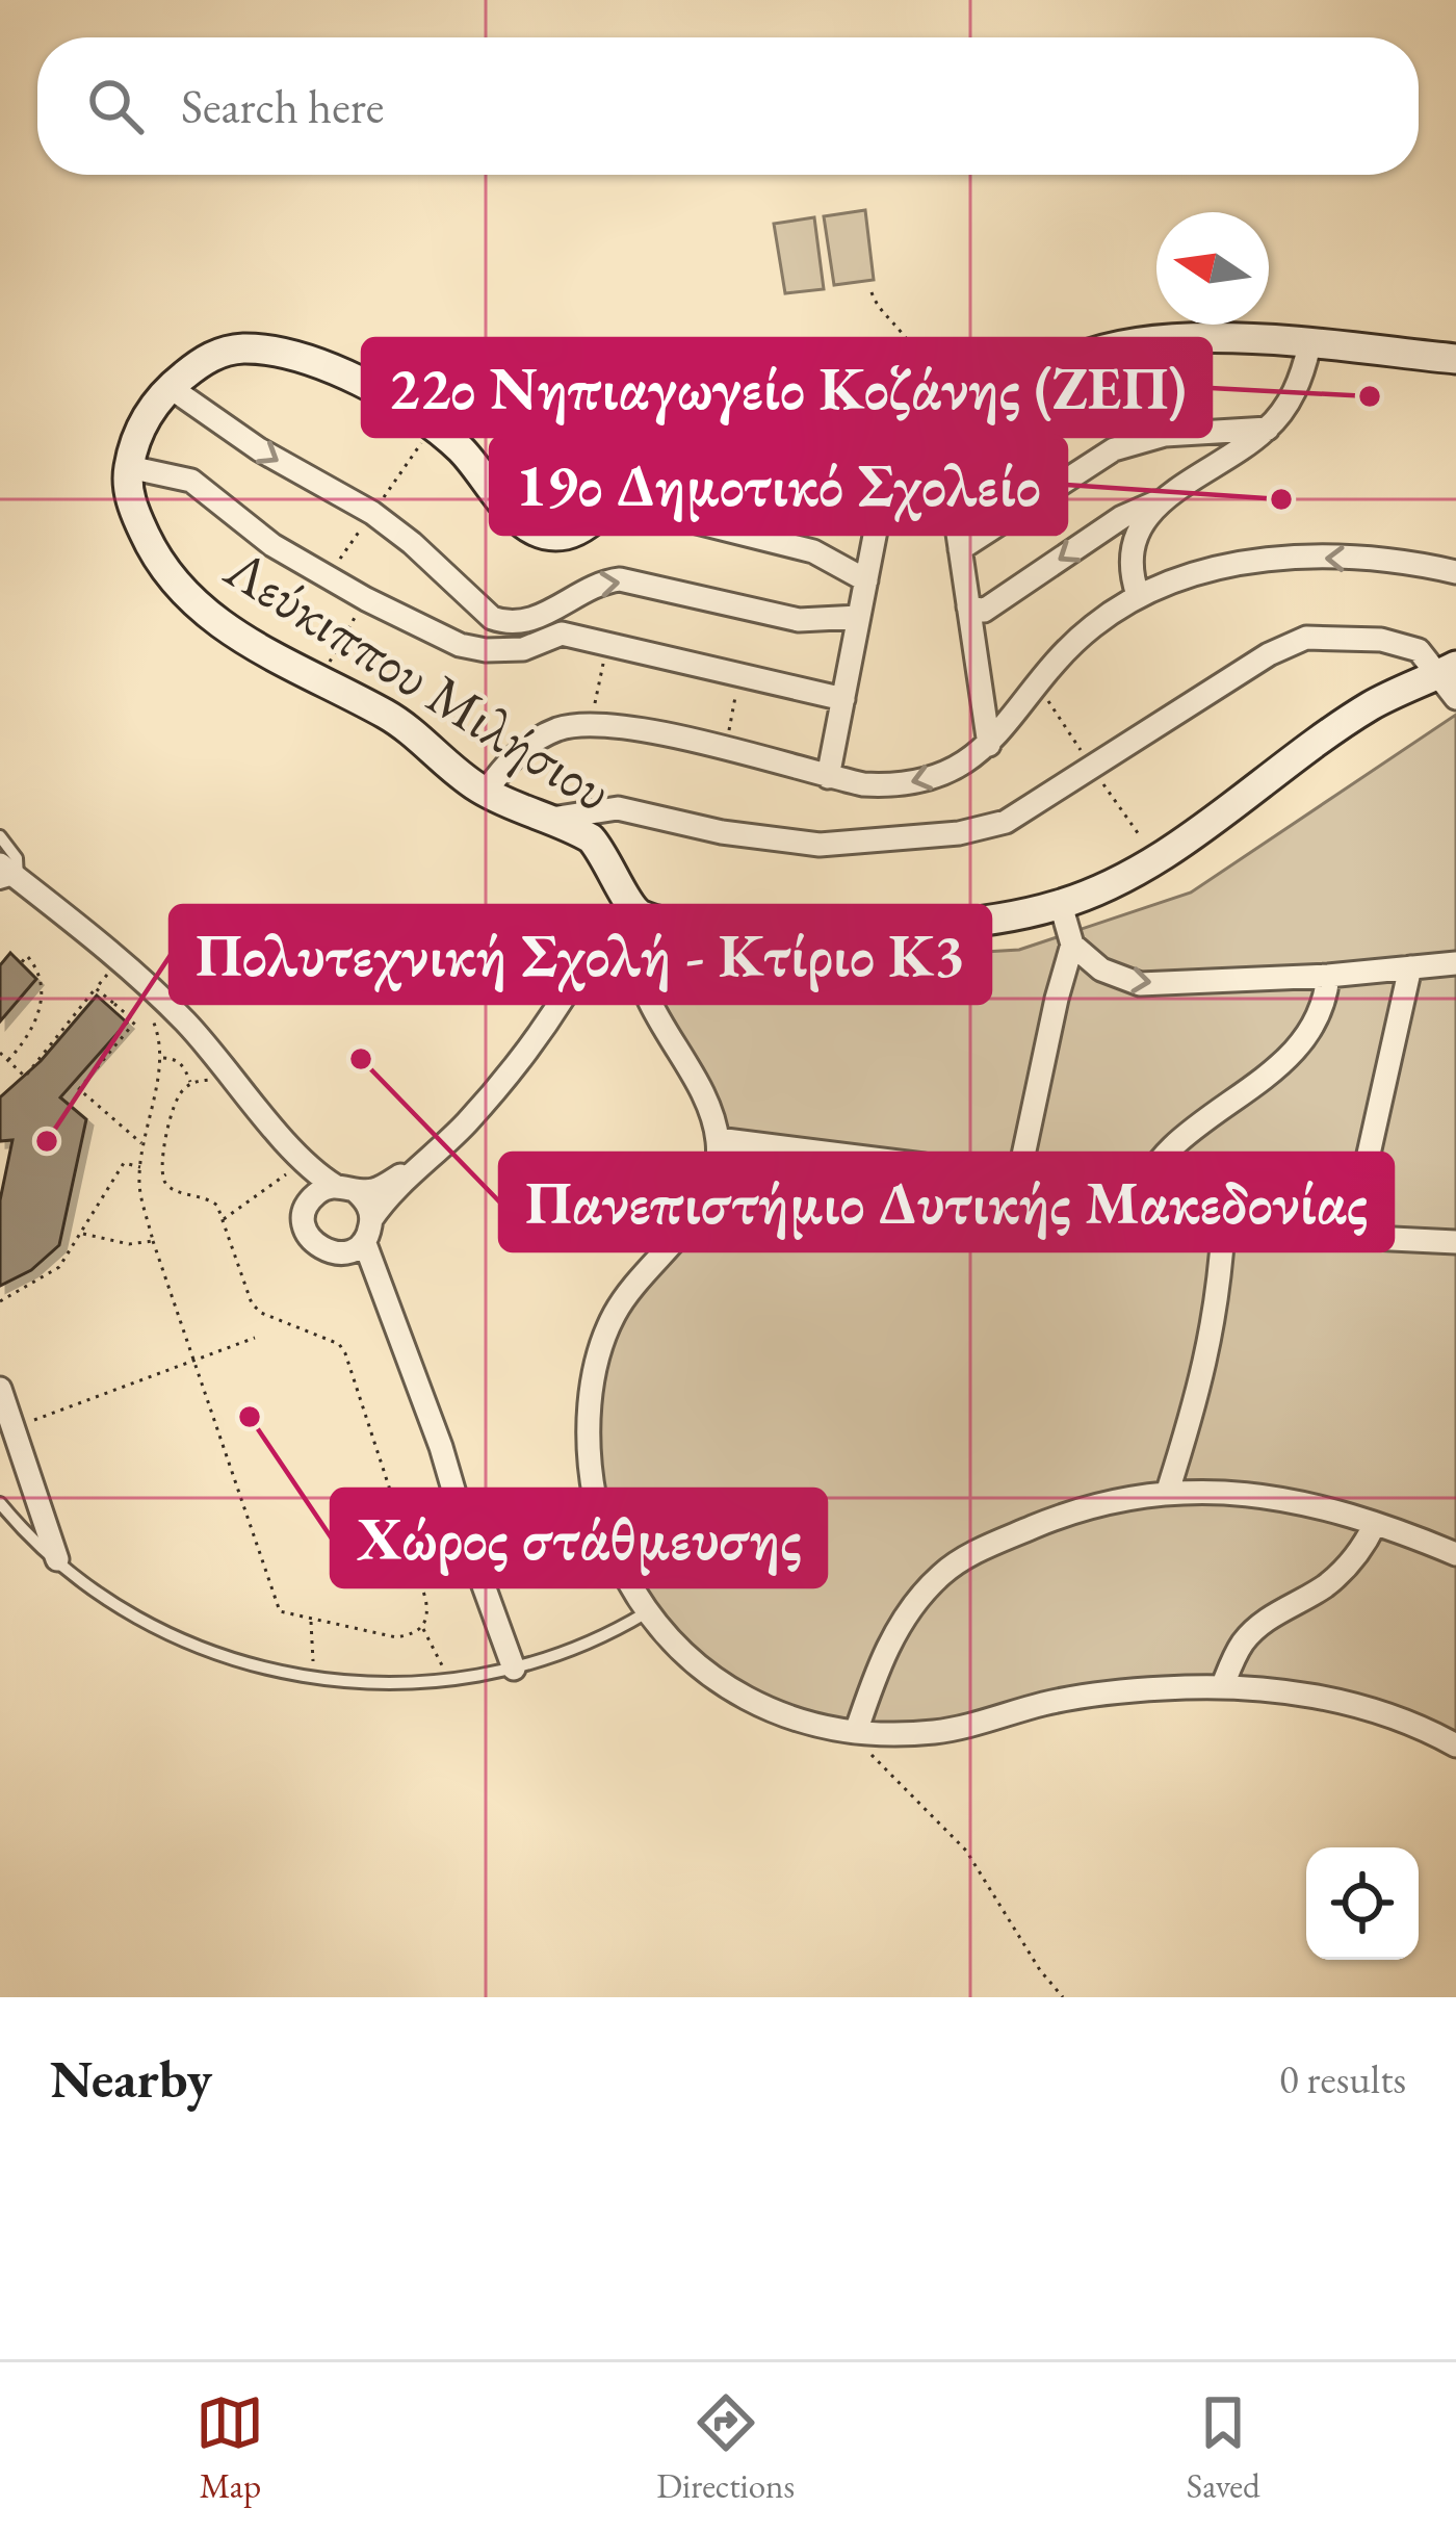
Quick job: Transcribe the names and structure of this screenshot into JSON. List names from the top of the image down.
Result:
{
  "streets": {
    "street": ["Λεύκιππου Μιλήσιου"]
  },
  "places": [
    "22ο Νηπιαγωγείο Κοζάνης (ΖΕΠ)",
    "19ο Δημοτικό Σχολείο",
    "Πανεπιστήμιο Δυτικής Μακεδονίας",
    "Πολυτεχνική Σχολή - Κτίριο Κ3",
    "Χώρος στάθμευσης"
  ],
  "north": "left",
  "page": {
    "search": "Search here",
    "heading": ["Nearby", "0 results"],
    "nav": ["Map", "Directions", "Saved"]
  }
}
